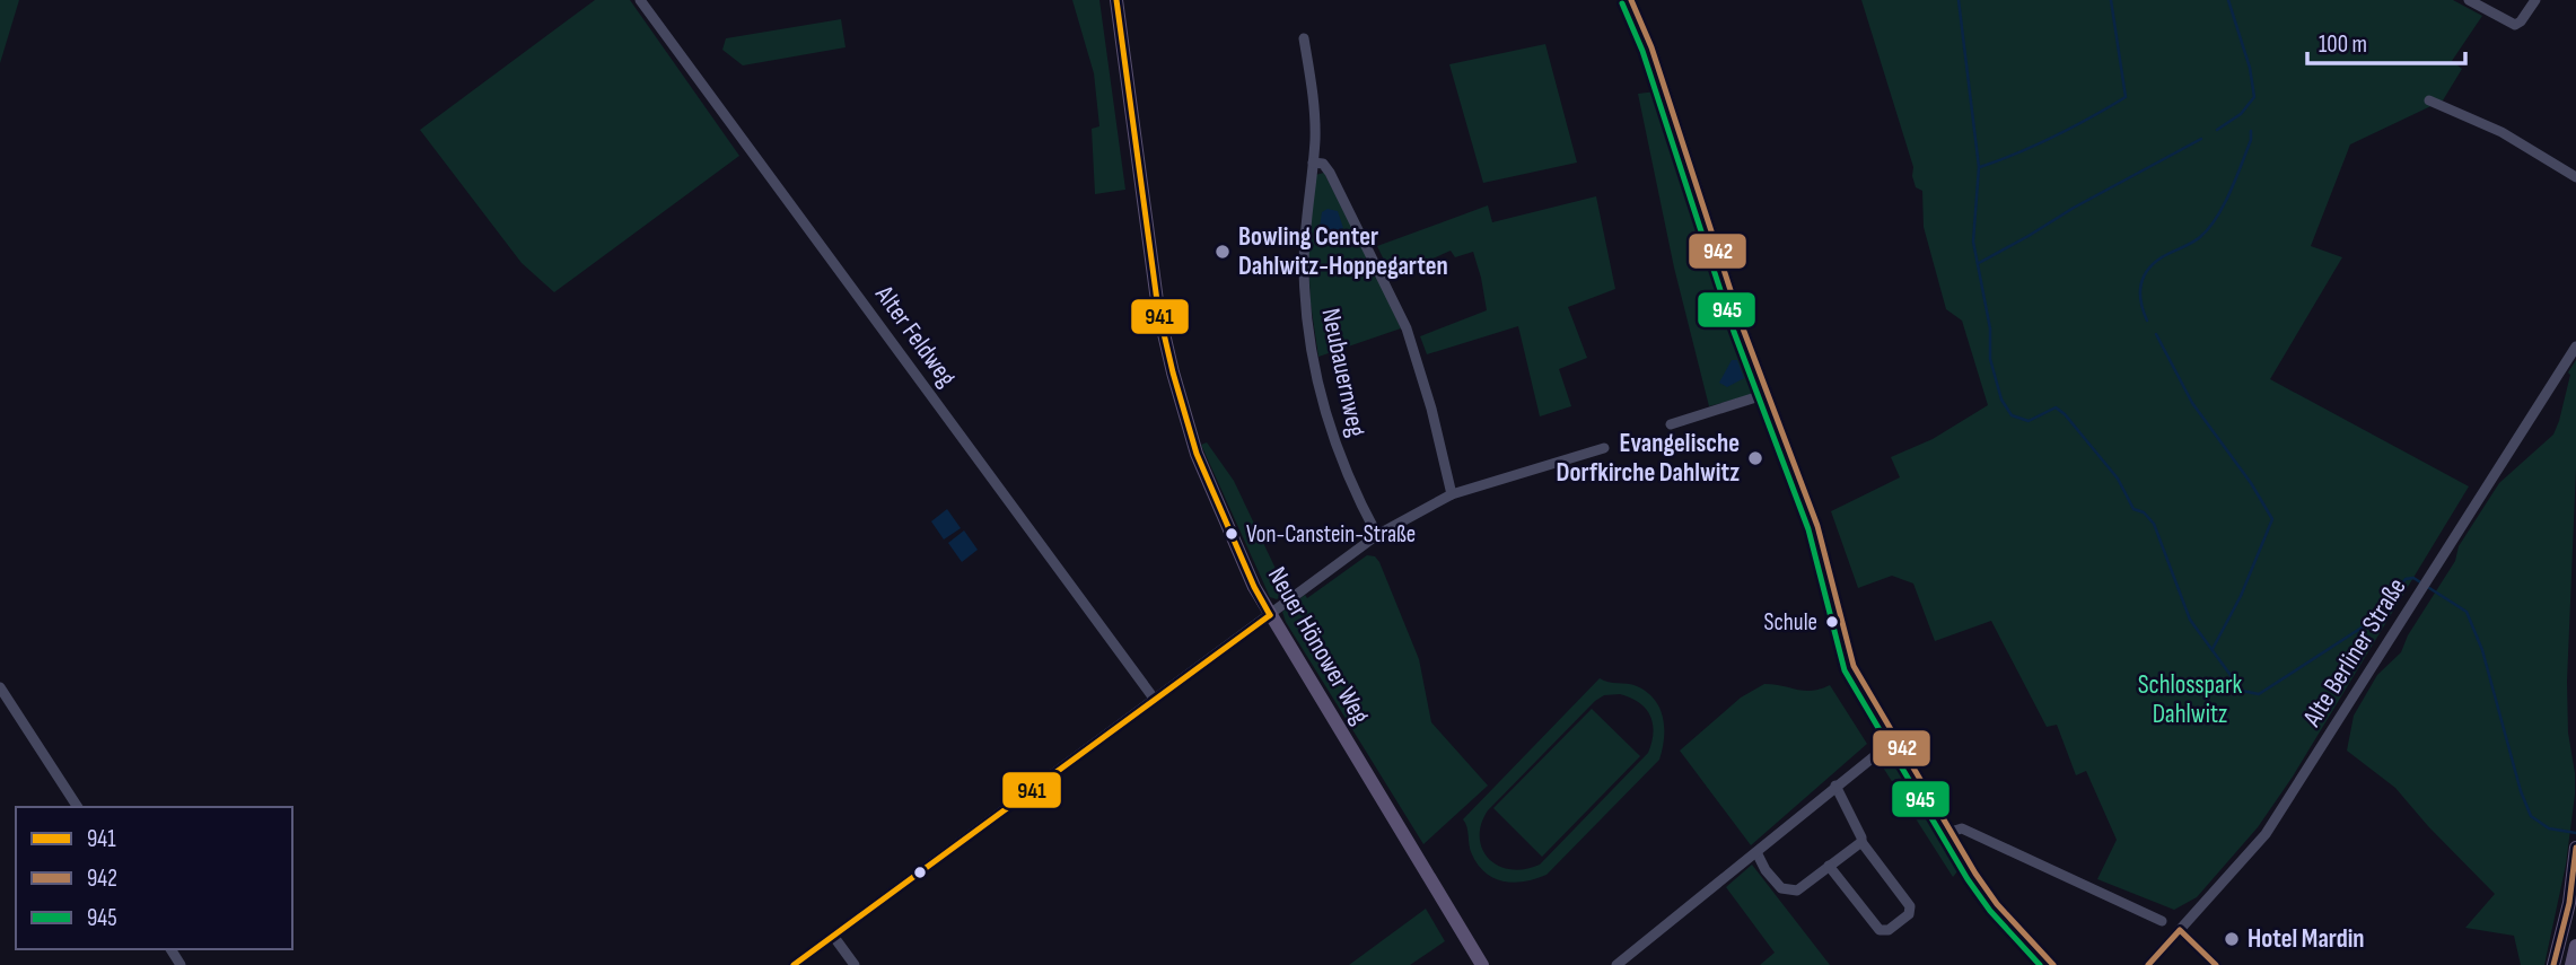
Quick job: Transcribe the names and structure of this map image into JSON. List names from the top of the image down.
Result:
{
  "streets": {
    "main road": ["Neuer Hönower Weg"],
    "street": ["Alter Feldweg", "Neubauernweg", "Alte Berliner Straße"]
  },
  "parks": ["Schlosspark Dahlwitz"],
  "places": [
    "Bowling Center Dahlwitz-Hoppegarten",
    "Evangelische Dorfkirche Dahlwitz",
    "Von-Canstein-Straße",
    "Schule",
    "Hotel Mardin"
  ],
  "lines": ["transit line 941", "transit line 942", "transit line 945"],
  "legend": ["941", "942", "945"],
  "scale_bar": "100 m"
}
